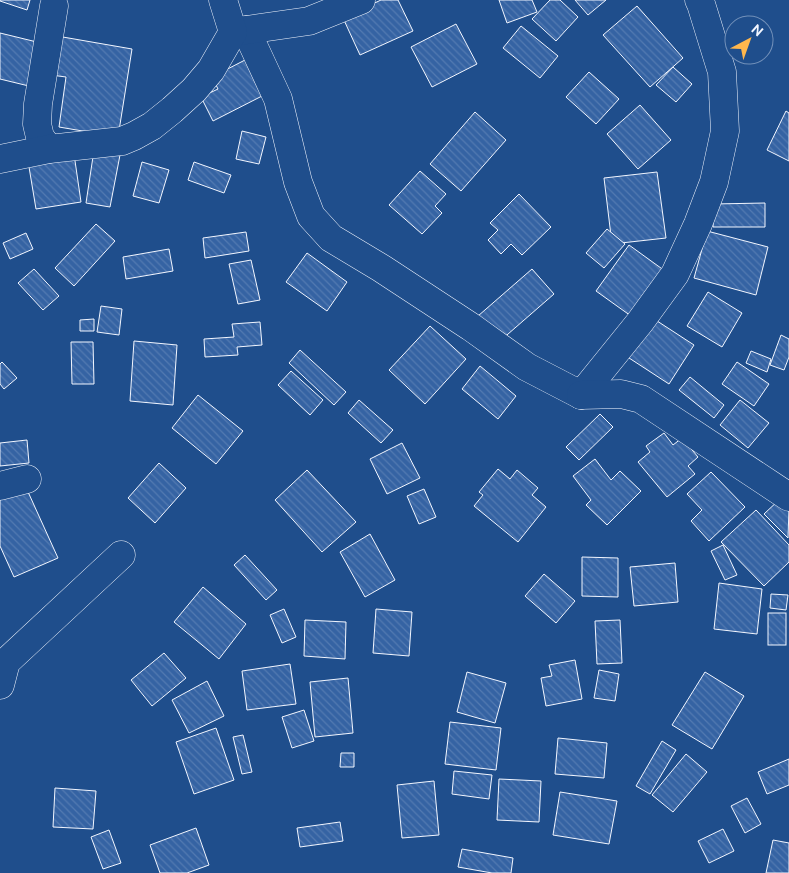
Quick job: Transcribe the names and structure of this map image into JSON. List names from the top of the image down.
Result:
{
  "north": "top right"
}
